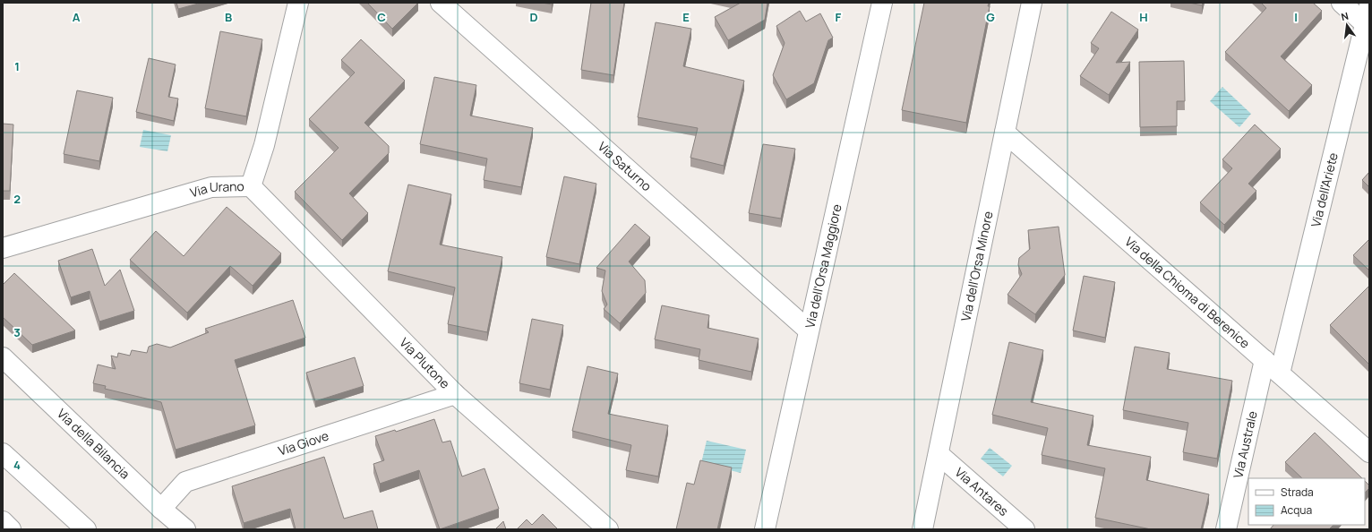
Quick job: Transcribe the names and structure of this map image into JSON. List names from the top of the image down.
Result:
{
  "streets": {
    "street": [
      "Via Saturno",
      "Via Urano",
      "Via dell'Ariete",
      "Via dell'Orsa Maggiore",
      "Via dell'Orsa Minore",
      "Via della Chioma di Berenice",
      "Via Plutone",
      "Via della Bilancia",
      "Via Giove",
      "Via Australe",
      "Via Antares"
    ]
  },
  "crossings": [
    ["Via Saturno", "Via dell'Orsa Maggiore"],
    ["Via Urano", "Via Plutone"],
    ["Via dell'Ariete", "Via della Chioma di Berenice"],
    ["Via dell'Orsa Minore", "Via della Chioma di Berenice"],
    ["Via dell'Orsa Minore", "Via Antares"],
    ["Via della Chioma di Berenice", "Via Australe"],
    ["Via Plutone", "Via Giove"],
    ["Via della Bilancia", "Via Giove"]
  ],
  "legend": ["Strada", "Acqua"],
  "north": "top",
  "grid": {
    "columns": [
      "A",
      "B",
      "C",
      "D",
      "E",
      "F",
      "G",
      "H",
      "I"
    ],
    "rows": [
      "1",
      "2",
      "3",
      "4"
    ]
  }
}
